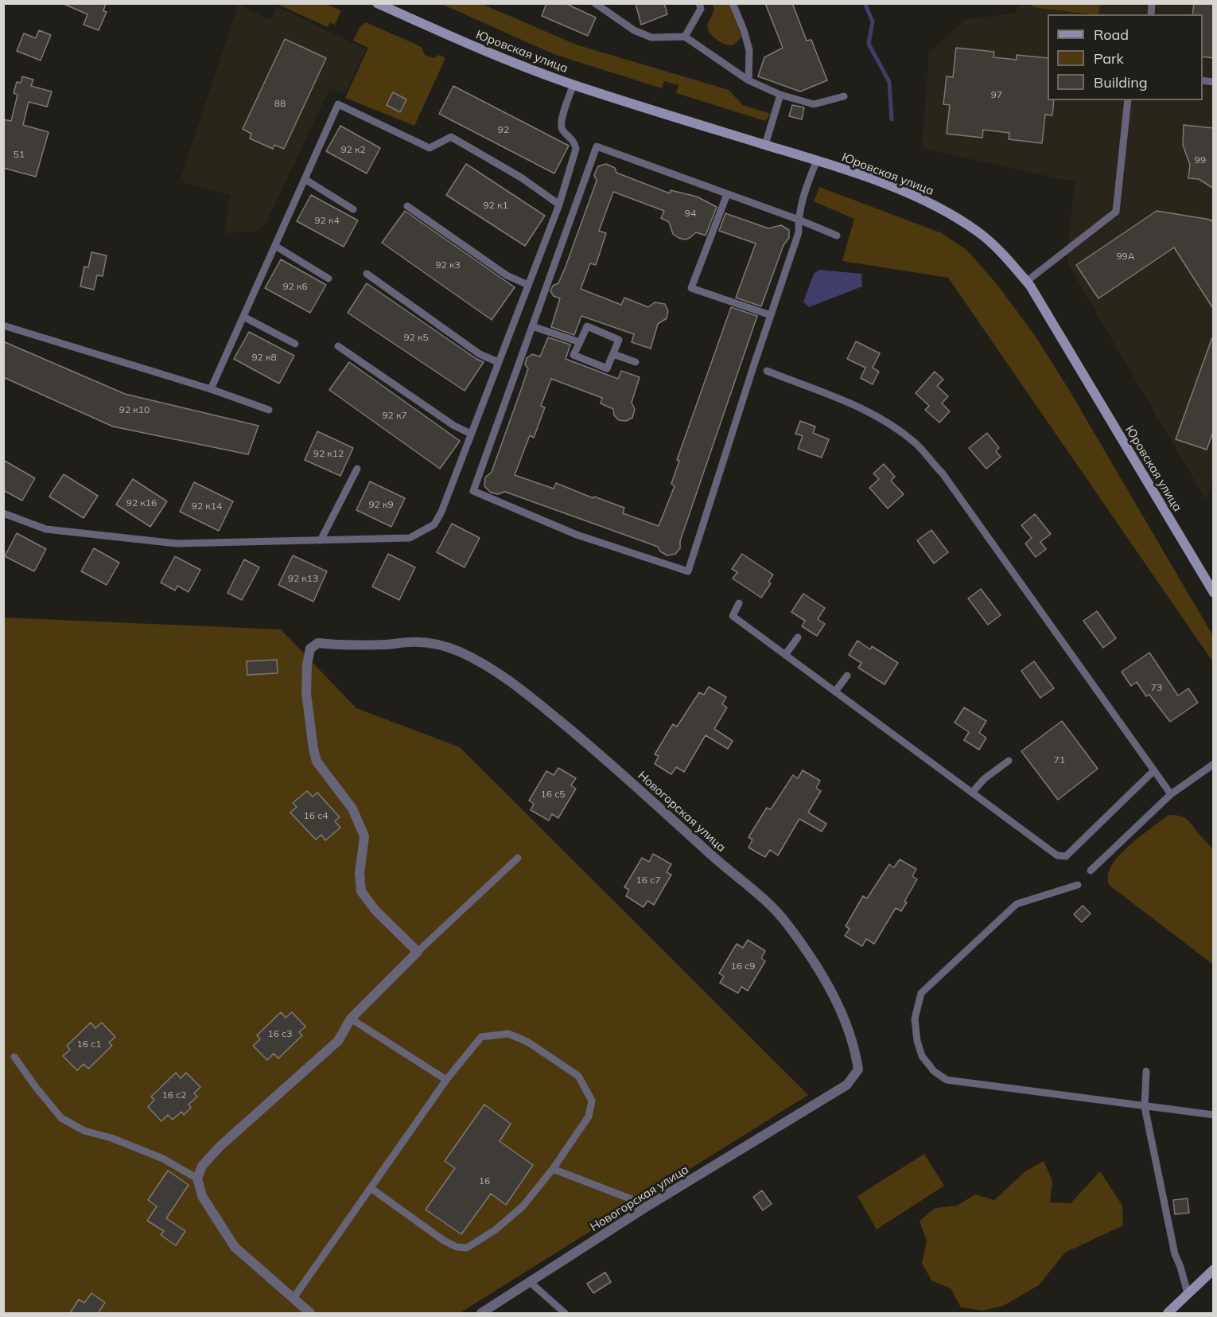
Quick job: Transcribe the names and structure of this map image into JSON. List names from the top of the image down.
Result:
{
  "streets": {
    "street": ["Юровская улица", "Новогорская улица"]
  },
  "house_numbers": [
    "97",
    "88",
    "92",
    "92 к2",
    "51",
    "99",
    "92 к1",
    "94",
    "92 к4",
    "99А",
    "92 к3",
    "92 к6",
    "92 к5",
    "92 к8",
    "92 к10",
    "92 к7",
    "92 к12",
    "92 к16",
    "92 к9",
    "92 к14",
    "92 к13",
    "73",
    "71",
    "16 с5",
    "16 с4",
    "16 с7",
    "16 с9",
    "16 с3",
    "16 с1",
    "16 с2",
    "16"
  ],
  "legend": ["Road", "Park", "Building"]
}
